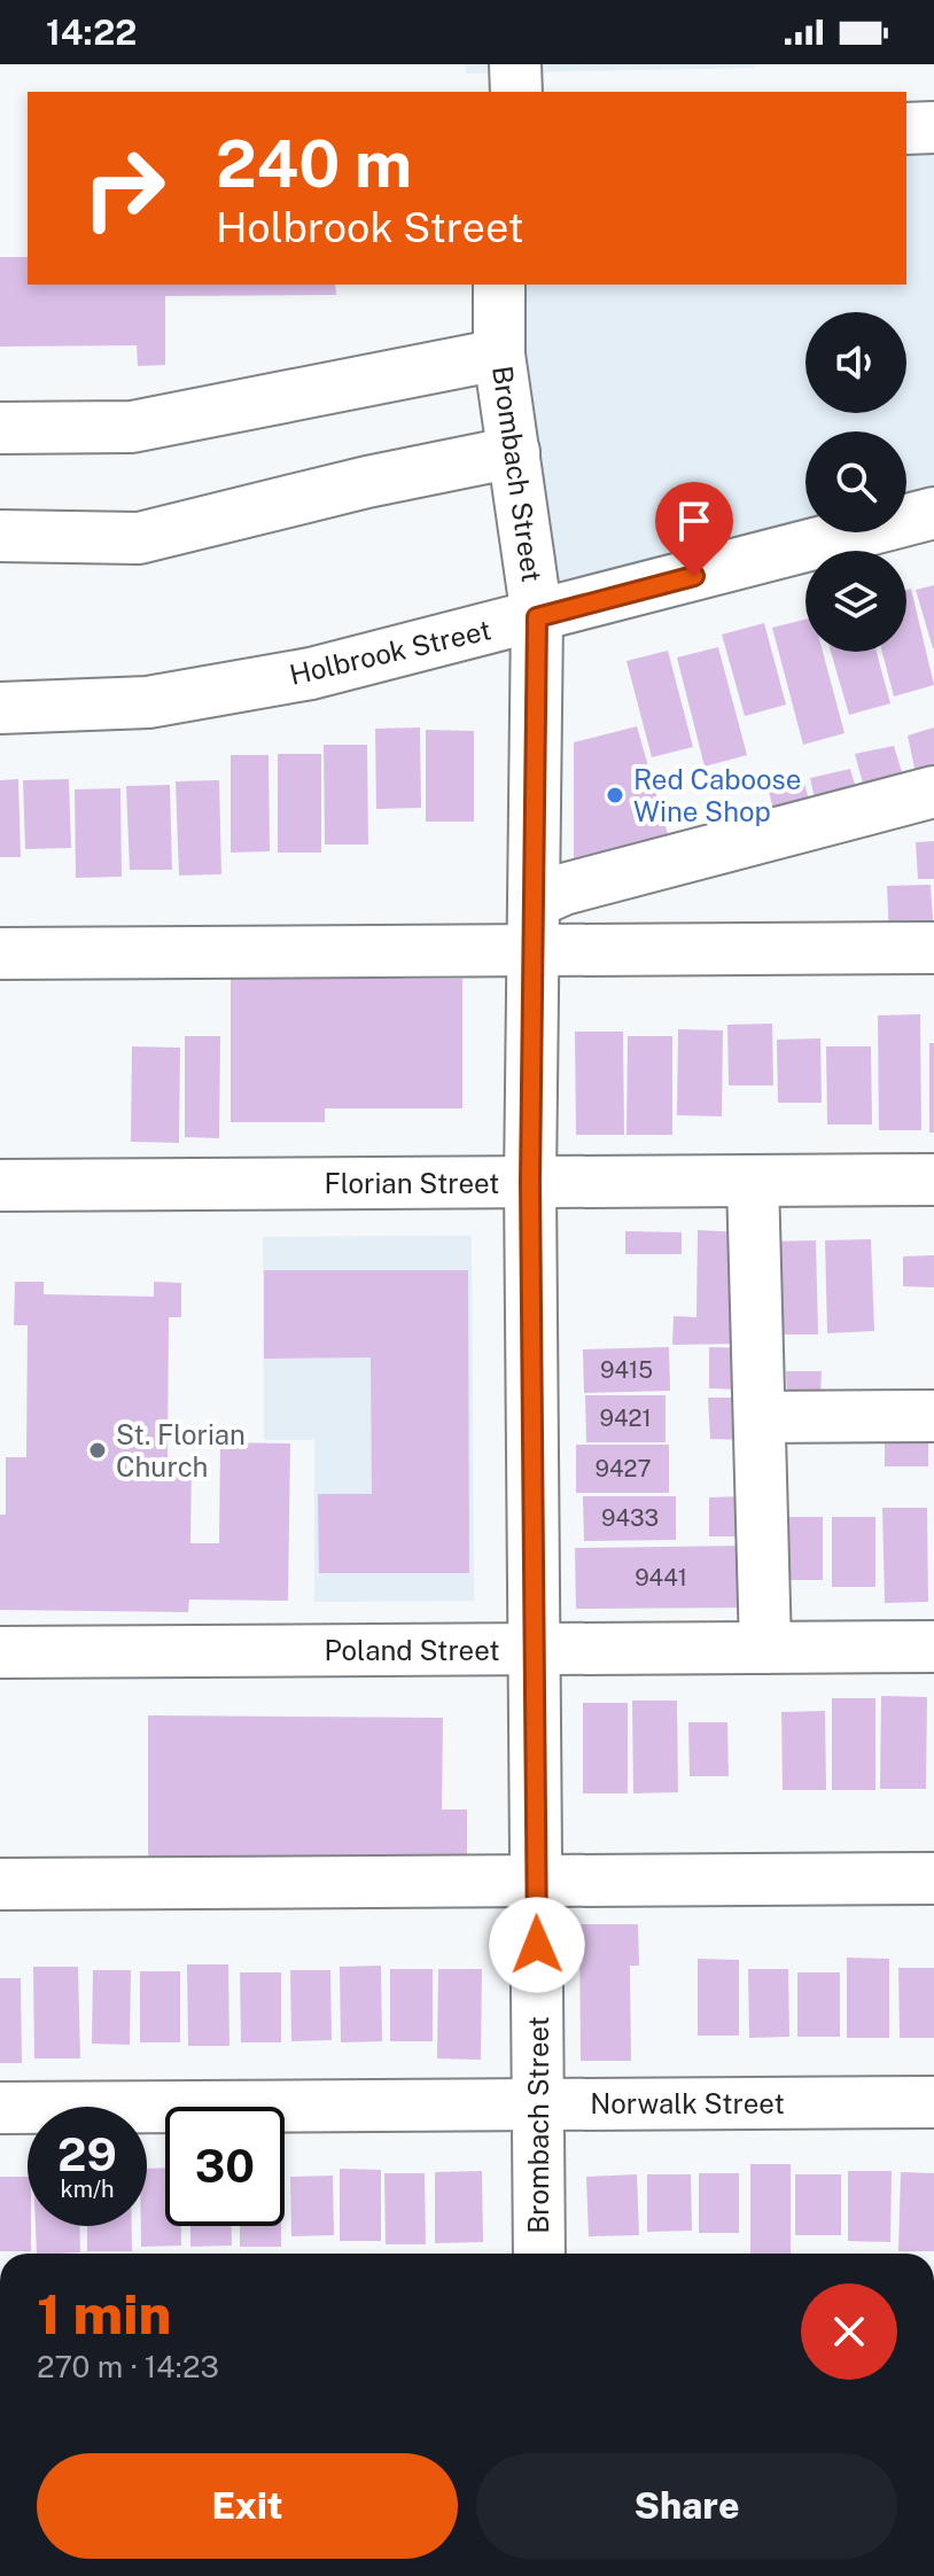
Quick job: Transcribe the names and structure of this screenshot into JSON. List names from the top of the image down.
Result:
{
  "streets": {
    "street": [
      "Brombach Street",
      "Holbrook Street",
      "Florian Street",
      "Poland Street",
      "Norwalk Street"
    ]
  },
  "crossings": [
    ["Brombach Street", "Holbrook Street"],
    ["Brombach Street", "Florian Street"],
    ["Brombach Street", "Poland Street"],
    ["Brombach Street", "Norwalk Street"]
  ],
  "places": ["Red Caboose Wine Shop", "St. Florian Church"],
  "house_numbers": [
    "9415",
    "9421",
    "9427",
    "9433",
    "9441"
  ],
  "page": {
    "status": "14:22",
    "turn": ["240 m", "Holbrook Street"],
    "speed": "29 km/h",
    "limit": "30",
    "heading": ["1 min", "270 m · 14:23"],
    "buttons": ["Exit", "Share"]
  }
}
